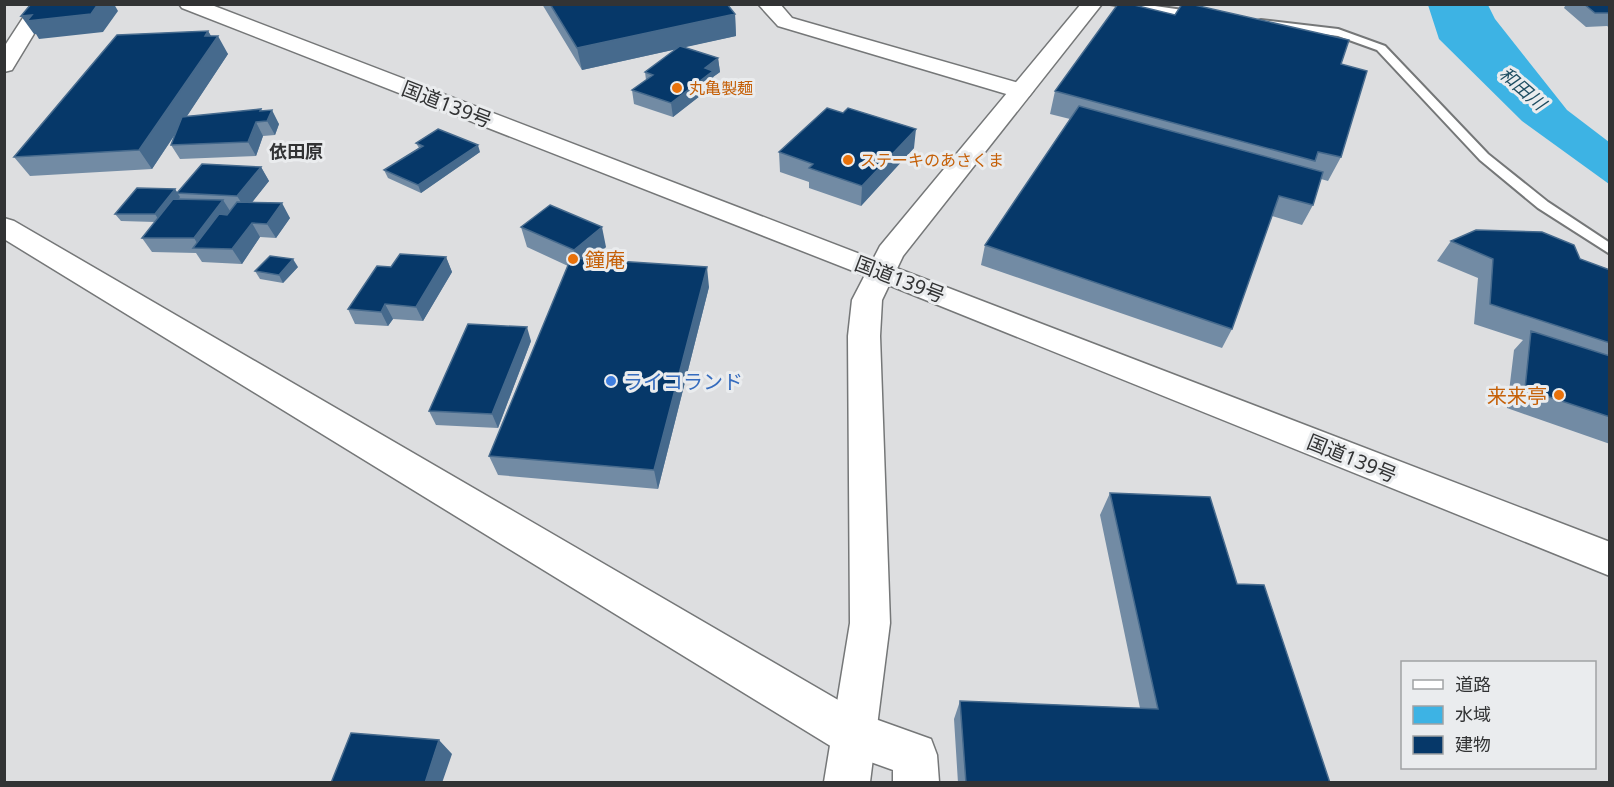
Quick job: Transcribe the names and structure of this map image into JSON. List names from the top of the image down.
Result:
{
  "streets": {
    "main road": ["国道139号"]
  },
  "districts": ["依田原"],
  "water": ["和田川"],
  "places": [
    "丸亀製麺",
    "ステーキのあさくま",
    "鐘庵",
    "ライコランド",
    "来来亭"
  ],
  "legend": ["道路", "水域", "建物"]
}
